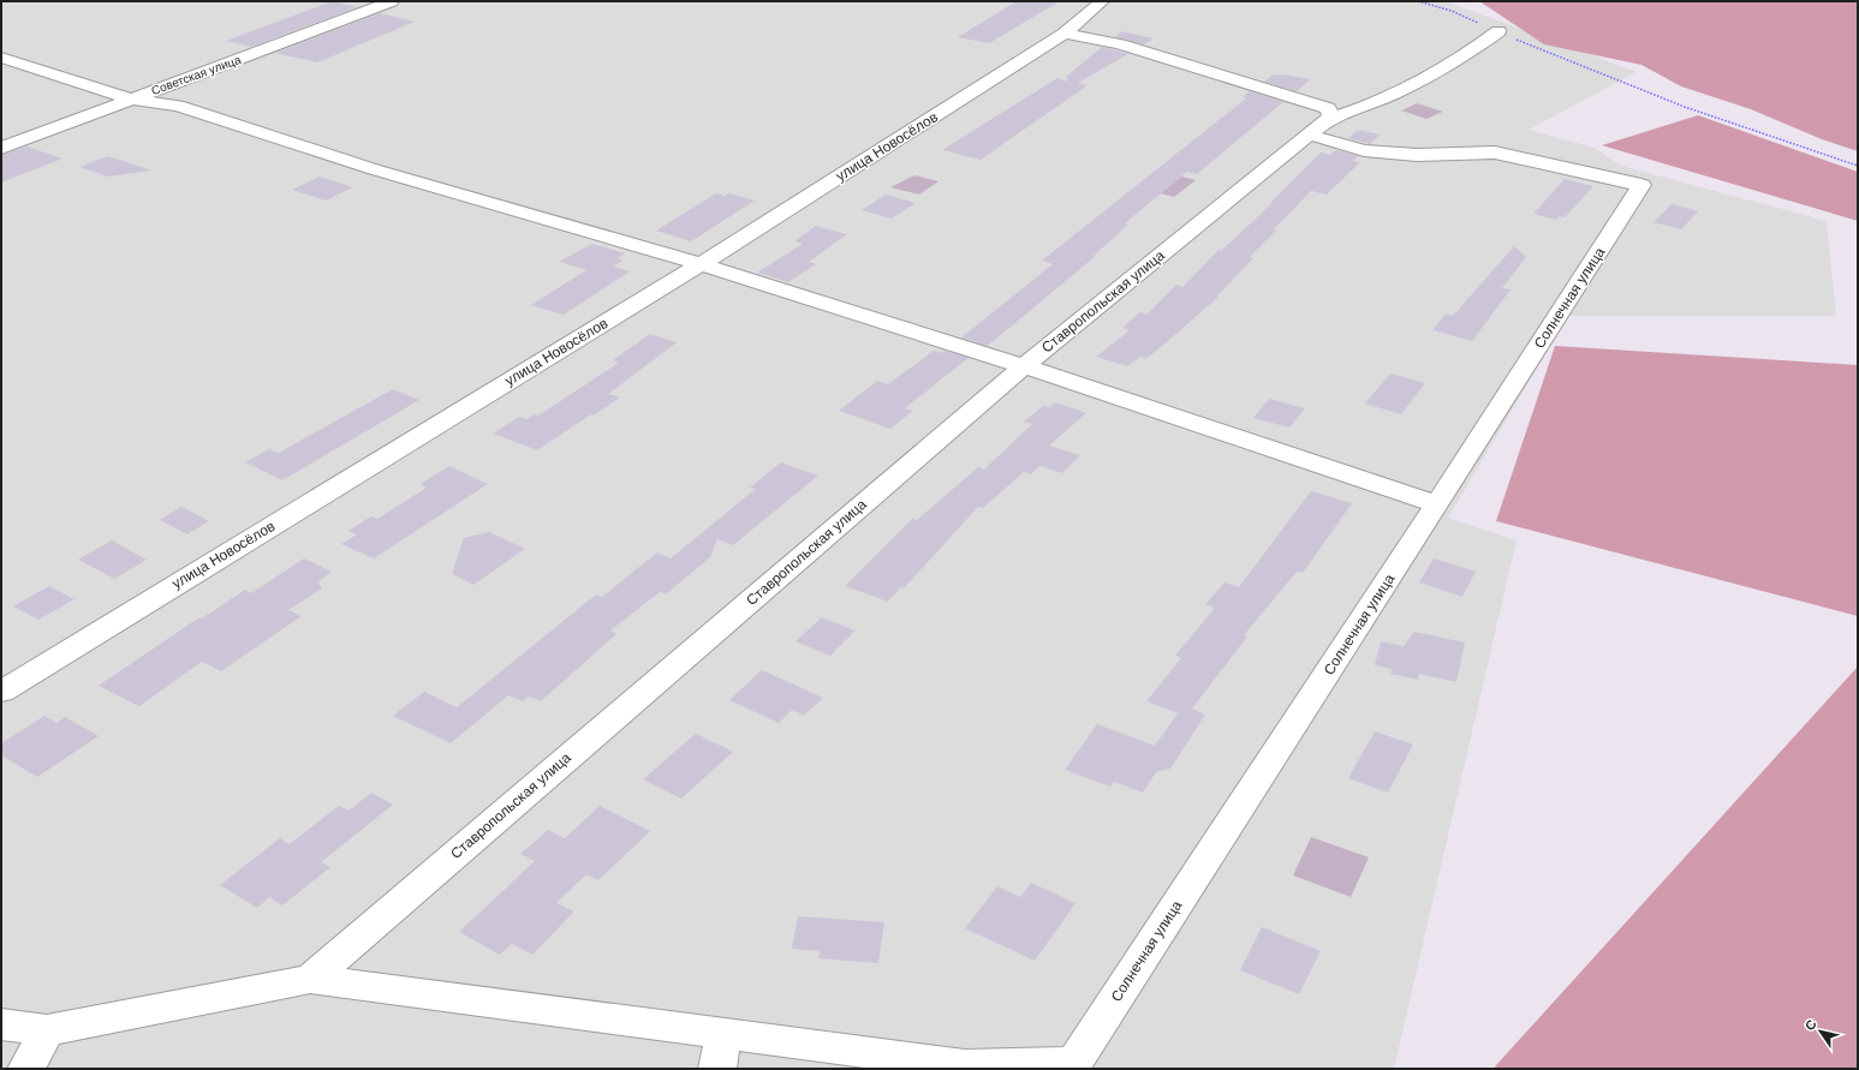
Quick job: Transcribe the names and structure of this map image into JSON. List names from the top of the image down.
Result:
{
  "streets": {
    "street": [
      "Советская улица",
      "улица Новосёлов",
      "Солнечная улица",
      "Ставропольская улица"
    ]
  },
  "crossings": [
    ["Солнечная улица", "Ставропольская улица"]
  ],
  "north": "top left"
}
